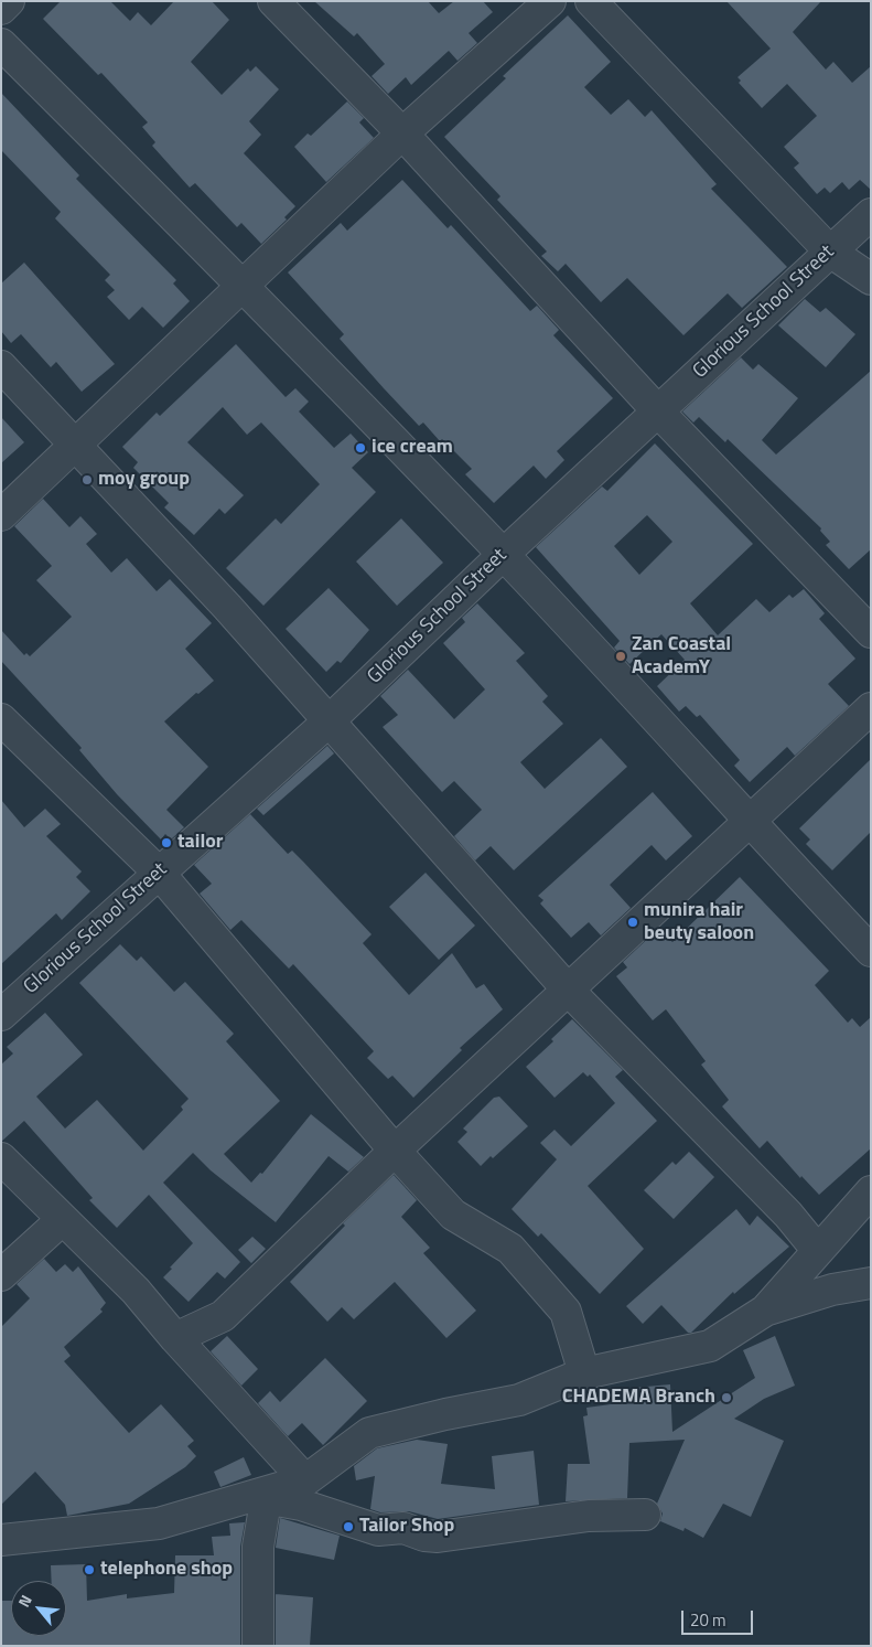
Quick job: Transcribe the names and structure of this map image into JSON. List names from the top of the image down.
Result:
{
  "streets": {
    "street": ["Glorious School Street"]
  },
  "places": [
    "ice cream",
    "moy group",
    "Zan Coastal AcademY",
    "tailor",
    "munira hair beuty saloon",
    "CHADEMA Branch",
    "Tailor Shop",
    "telephone shop"
  ],
  "scale_bar": "20 m",
  "north": "top left"
}
